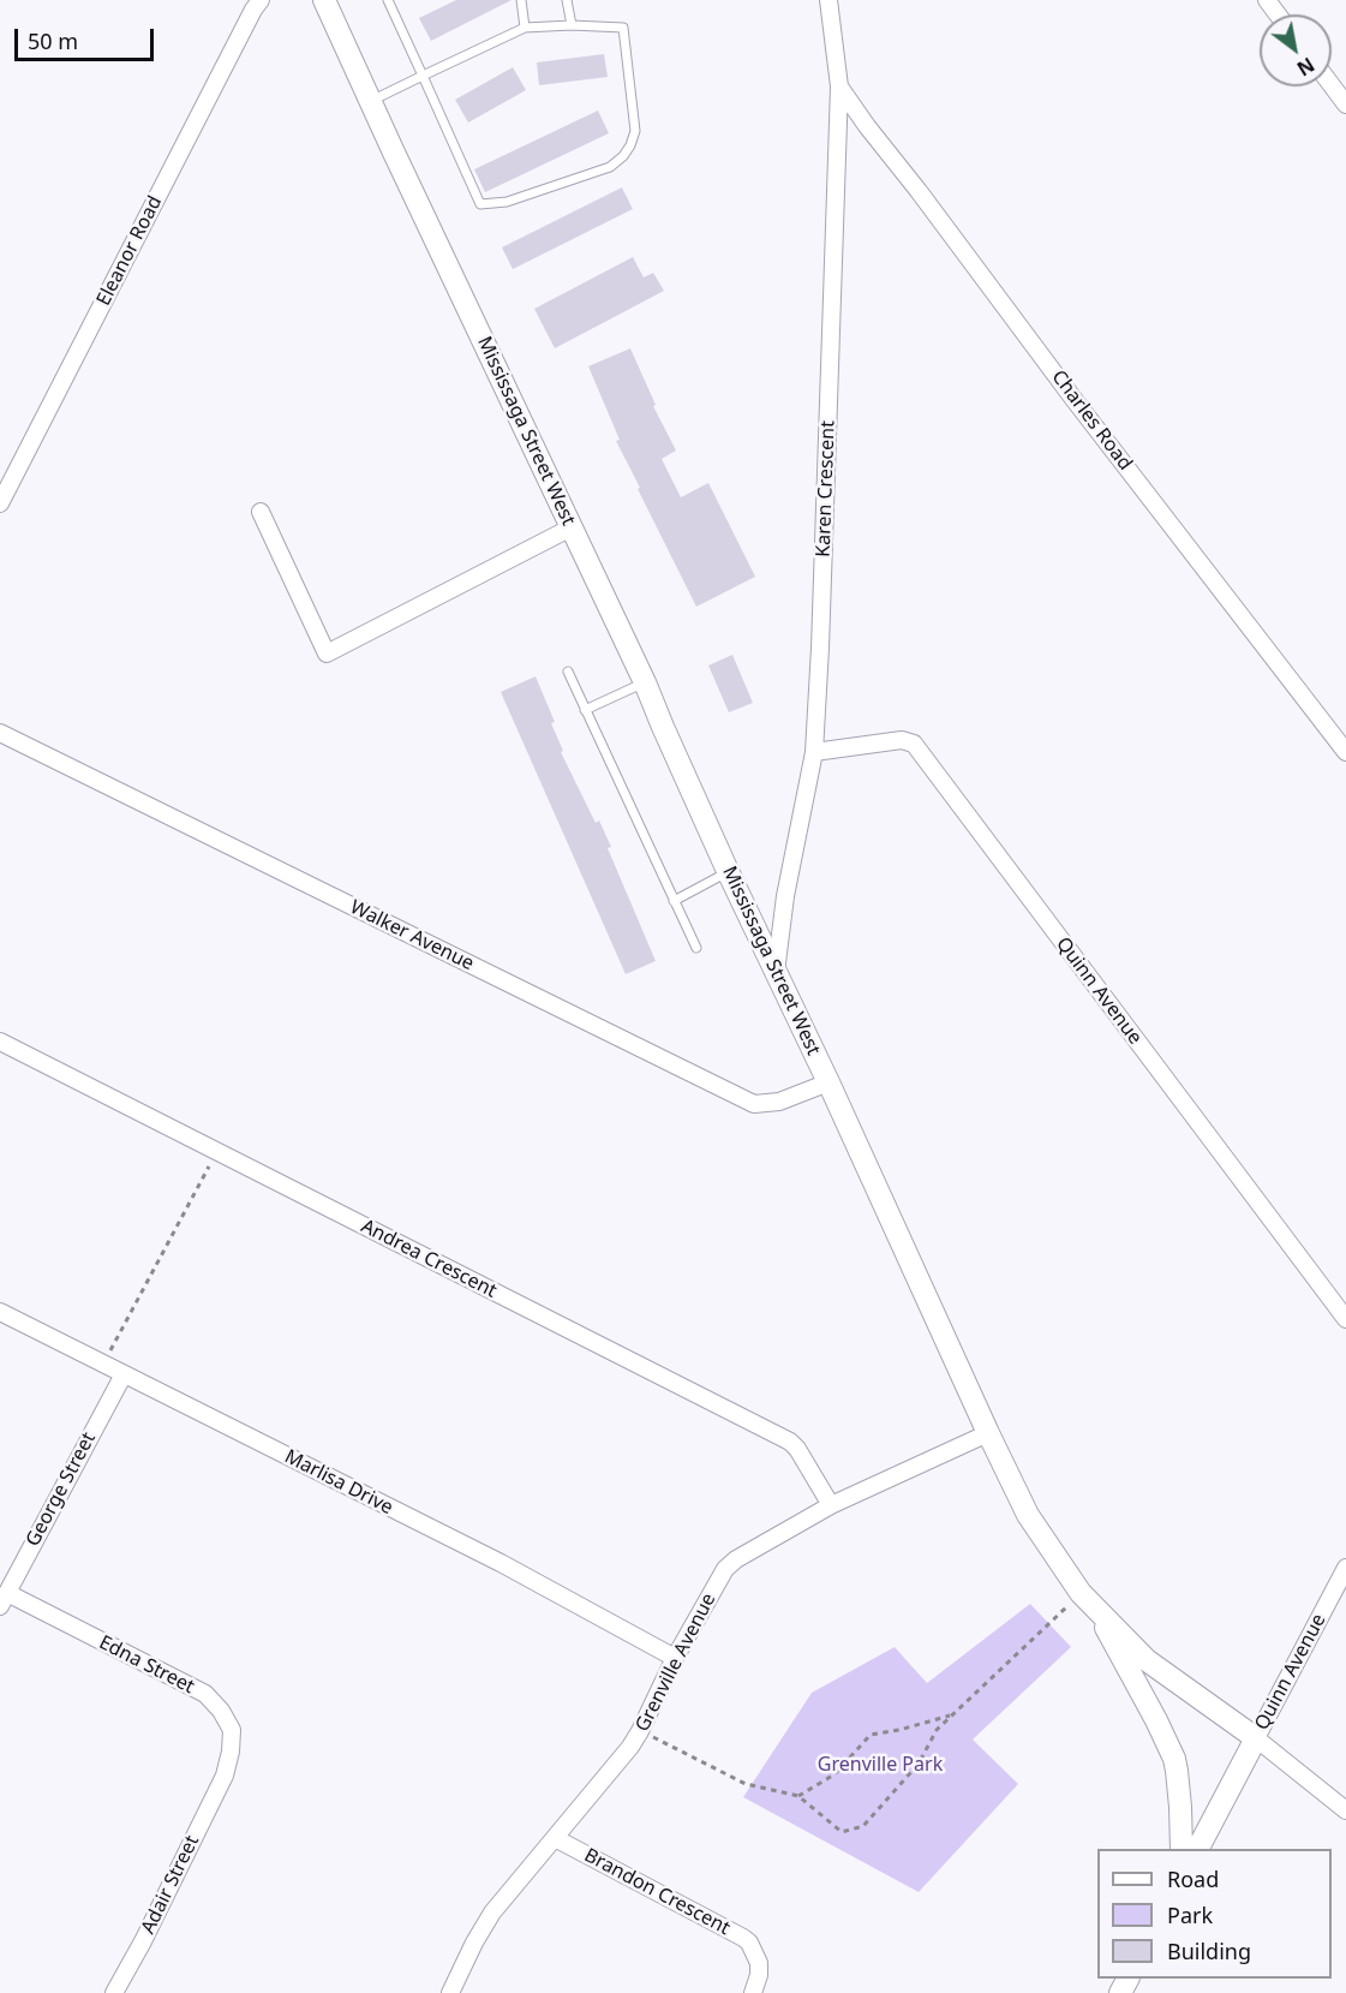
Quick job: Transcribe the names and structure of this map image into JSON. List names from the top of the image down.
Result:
{
  "streets": {
    "street": [
      "Eleanor Road",
      "Charles Road",
      "Mississaga Street West",
      "Karen Crescent",
      "Walker Avenue",
      "Quinn Avenue",
      "Andrea Crescent",
      "Marlisa Drive",
      "George Street",
      "Grenville Avenue",
      "Edna Street",
      "Adair Street",
      "Brandon Crescent"
    ]
  },
  "crossings": [
    ["Charles Road", "Karen Crescent"],
    ["Mississaga Street West", "Karen Crescent"],
    ["Mississaga Street West", "Walker Avenue"],
    ["Mississaga Street West", "Quinn Avenue"],
    ["Mississaga Street West", "Grenville Avenue"],
    ["Karen Crescent", "Quinn Avenue"],
    ["Andrea Crescent", "Grenville Avenue"],
    ["Marlisa Drive", "George Street"],
    ["Marlisa Drive", "Grenville Avenue"],
    ["George Street", "Edna Street"],
    ["Grenville Avenue", "Brandon Crescent"],
    ["Edna Street", "Adair Street"]
  ],
  "parks": ["Grenville Park"],
  "legend": ["Road", "Park", "Building"],
  "scale_bar": "50 m",
  "north": "bottom right"
}
